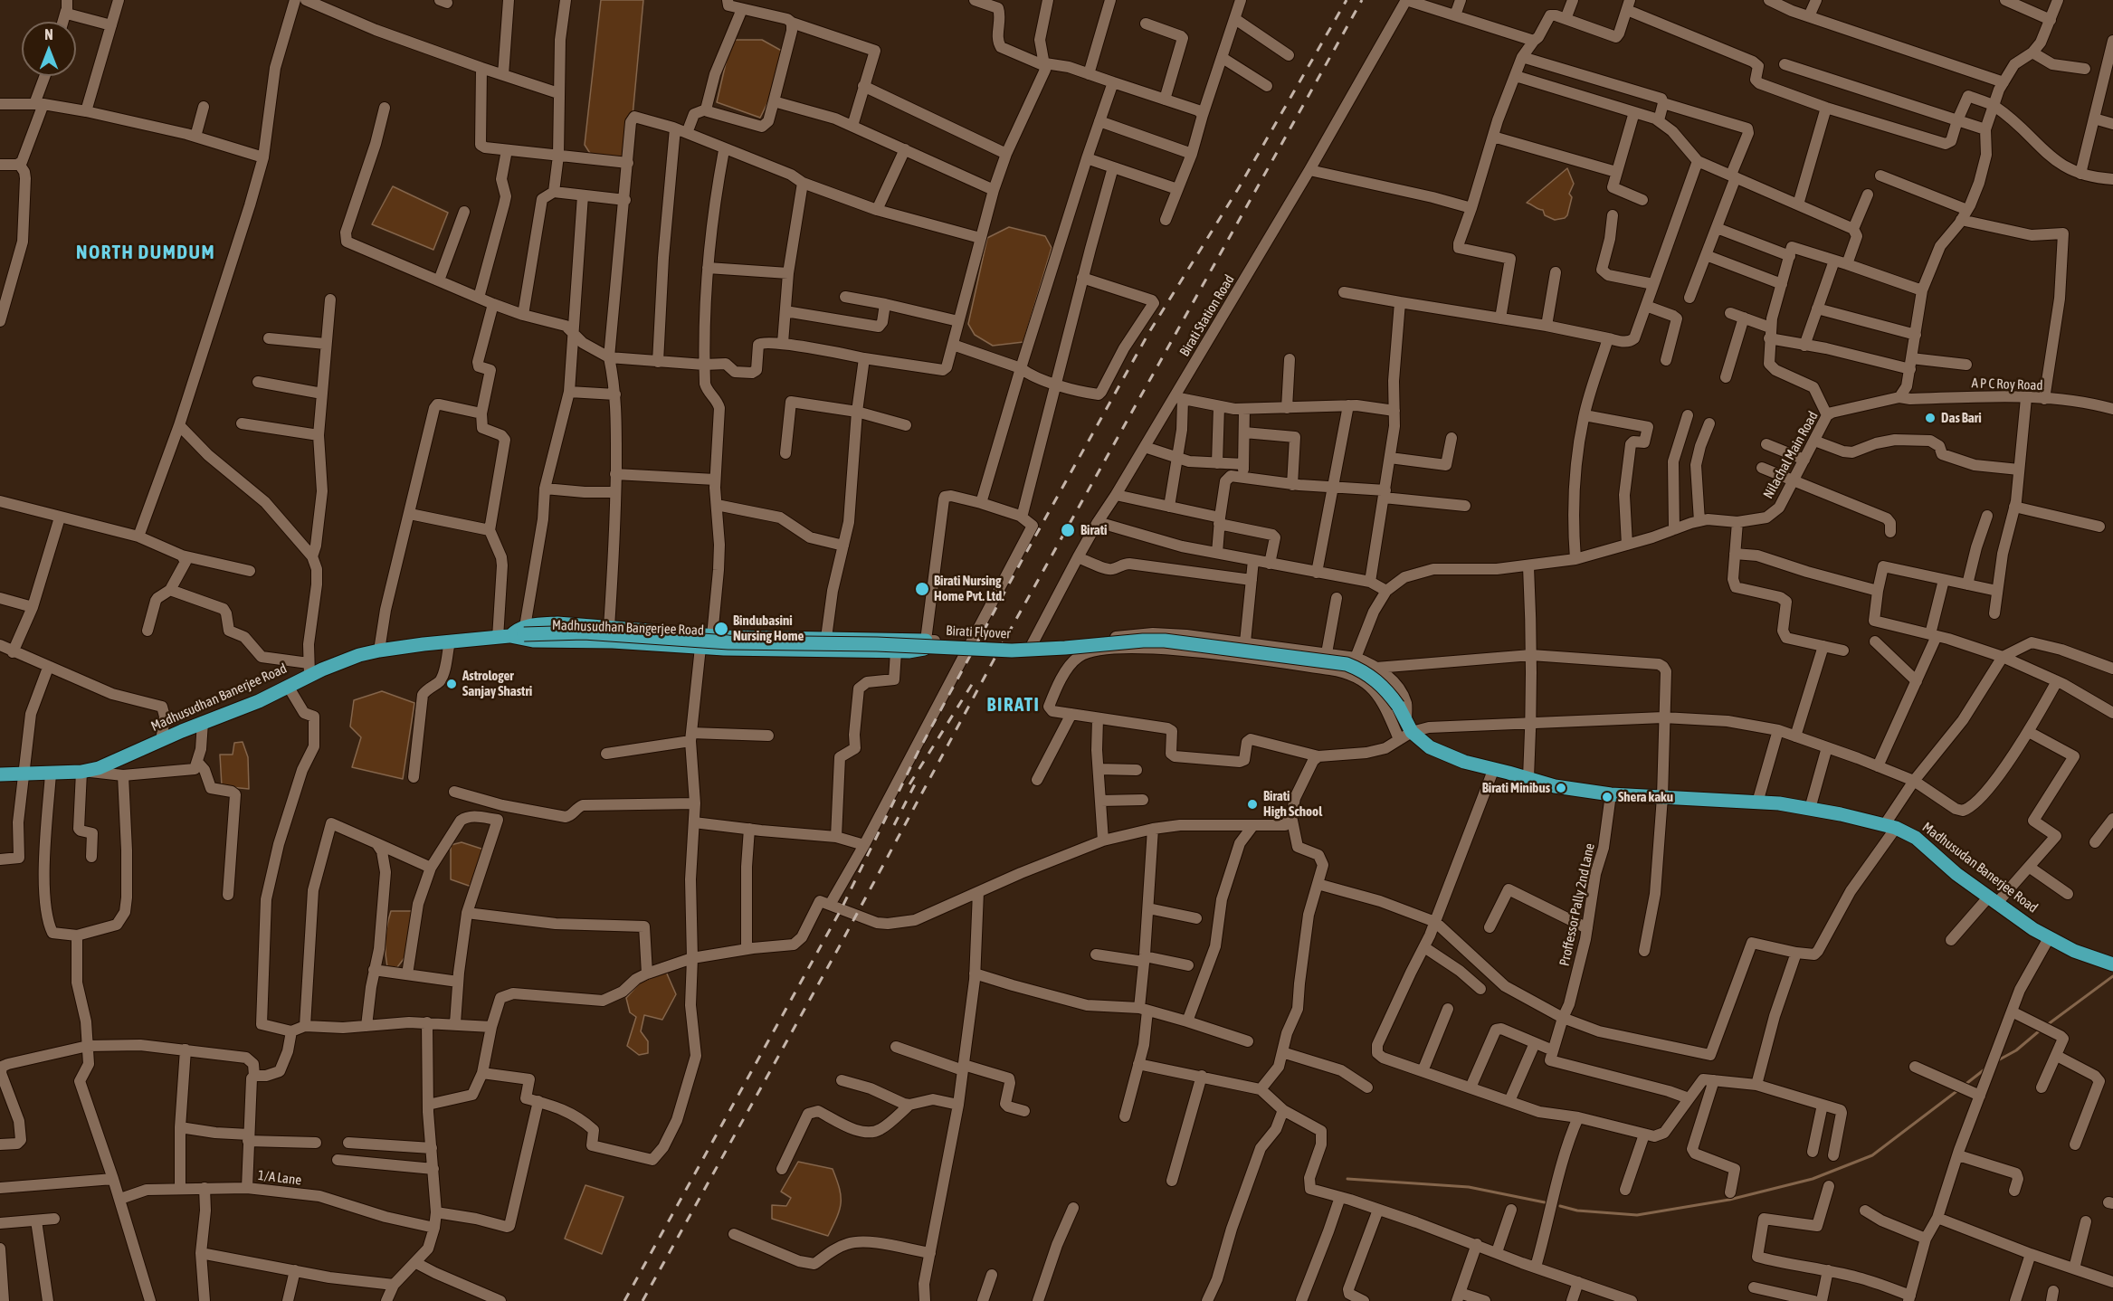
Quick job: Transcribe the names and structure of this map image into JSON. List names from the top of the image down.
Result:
{
  "streets": {
    "main road": [
      "Madhusudhan Bangerjee Road",
      "Birati Flyover",
      "Madhusudhan Banerjee Road",
      "Madhusudan Banerjee Road"
    ],
    "street": [
      "Birati Station Road",
      "A P C Roy Road",
      "Nilachal Main Road",
      "Proffessor Pally 2nd Lane",
      "1/A Lane"
    ]
  },
  "crossings": [
    ["A P C Roy Road", "Nilachal Main Road"],
    ["Madhusudhan Bangerjee Road", "Birati Flyover"],
    ["Madhusudhan Bangerjee Road", "Madhusudhan Banerjee Road"],
    ["Birati Flyover", "Madhusudan Banerjee Road"],
    ["Madhusudan Banerjee Road", "Proffessor Pally 2nd Lane"]
  ],
  "districts": ["NORTH DUMDUM", "BIRATI"],
  "places": [
    "Das Bari",
    "Birati",
    "Birati Nursing Home Pvt. Ltd.",
    "Bindubasini Nursing Home",
    "Astrologer Sanjay Shastri",
    "Birati Minibus",
    "Shera kaku",
    "Birati High School"
  ],
  "north": "top"
}
